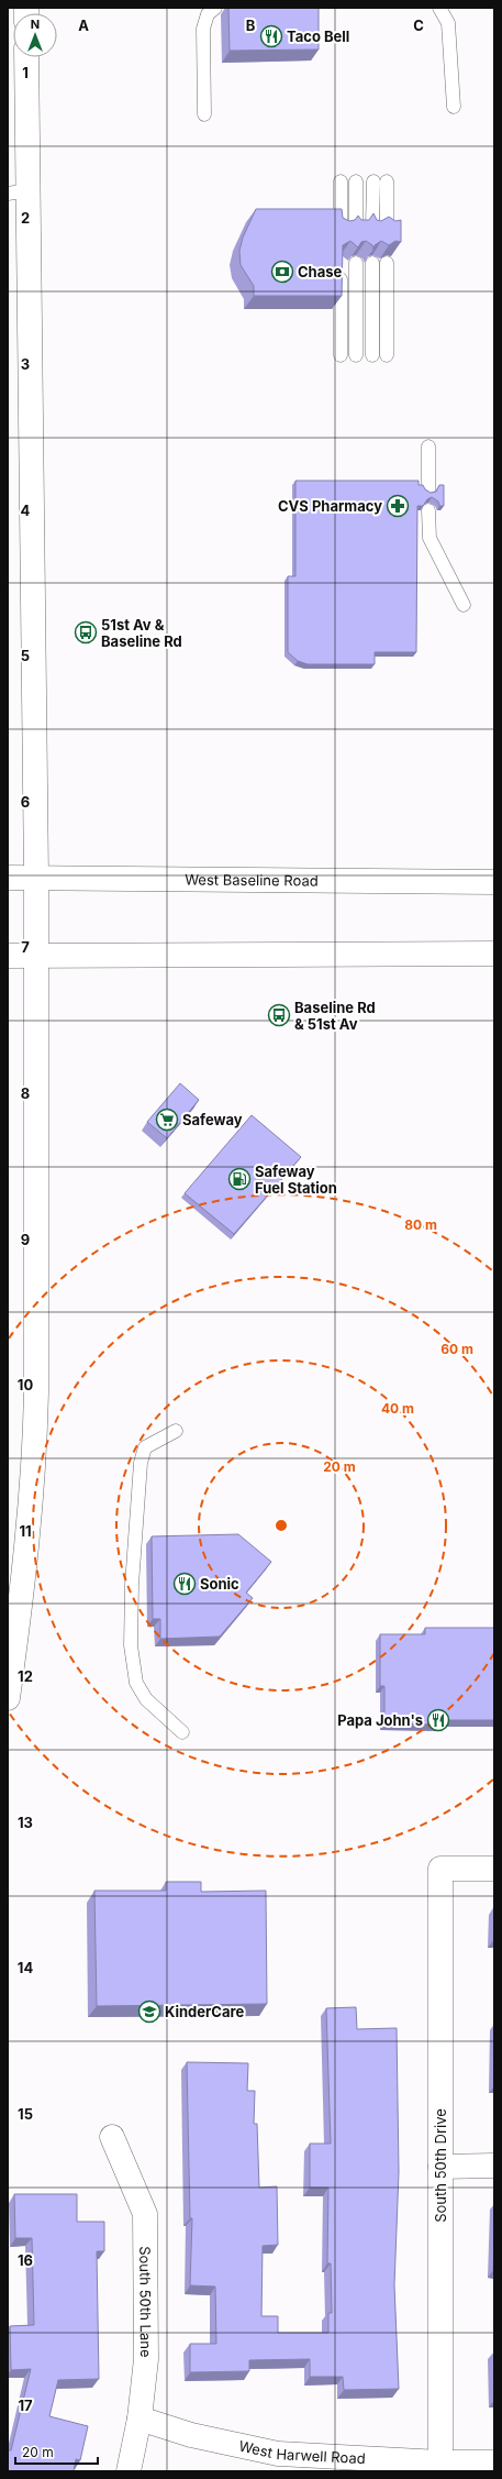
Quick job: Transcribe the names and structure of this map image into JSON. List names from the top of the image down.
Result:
{
  "streets": {
    "main road": [
      "West Baseline Road",
      "South 50th Drive",
      "South 50th Lane",
      "West Harwell Road"
    ]
  },
  "crossings": [
    ["South 50th Drive", "West Harwell Road"],
    ["South 50th Lane", "West Harwell Road"]
  ],
  "places": {
    "restaurant": ["Taco Bell", "Sonic", "Papa John's"],
    "bank": ["Chase"],
    "pharmacy": ["CVS Pharmacy"],
    "bus stop": ["51st Av & Baseline Rd", "Baseline Rd & 51st Av"],
    "supermarket": ["Safeway"],
    "fuel station": ["Safeway Fuel Station"],
    "school or university": ["KinderCare"]
  },
  "scale_bar": "20 m",
  "north": "top",
  "grid": {
    "columns": ["A", "B", "C"],
    "rows": [
      "1",
      "2",
      "3",
      "4",
      "5",
      "6",
      "7",
      "8",
      "9",
      "10",
      "11",
      "12",
      "13",
      "14",
      "15",
      "16",
      "17"
    ]
  },
  "rings": [
    "80 m",
    "60 m",
    "40 m",
    "20 m"
  ]
}
